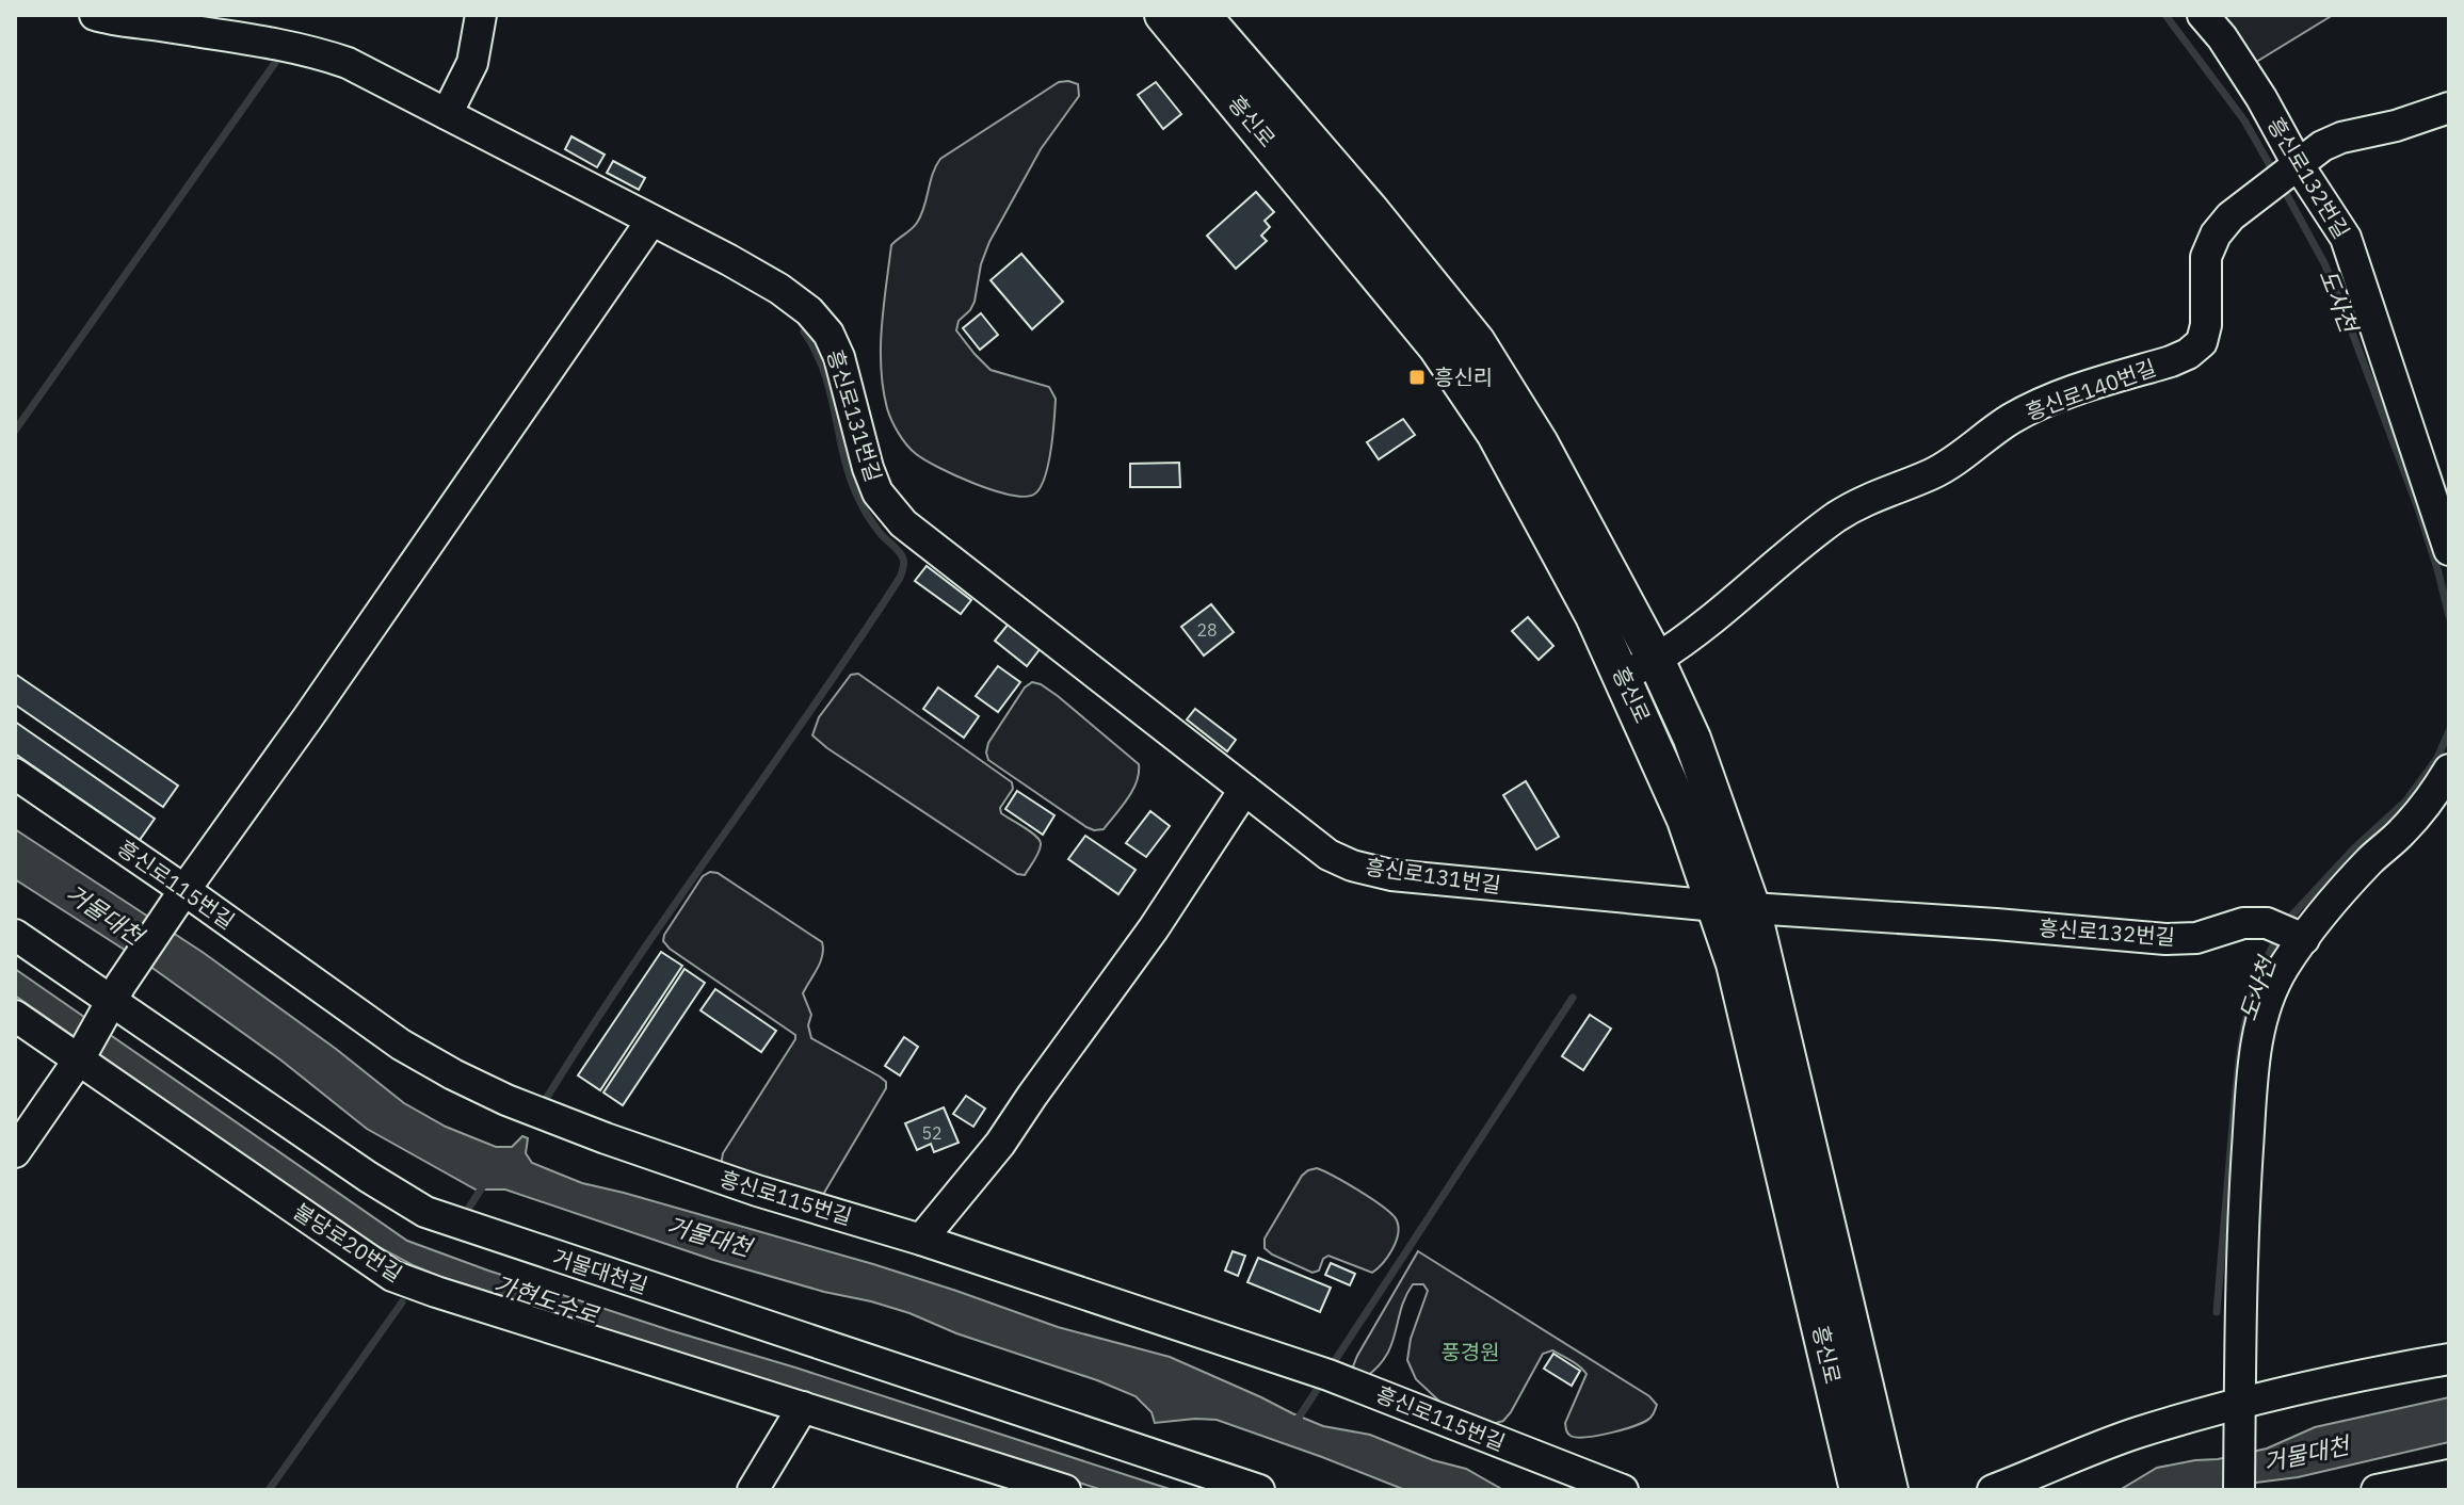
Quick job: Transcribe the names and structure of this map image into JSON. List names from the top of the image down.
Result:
{
  "streets": {
    "main road": ["흥신로"],
    "street": [
      "흥신로132번길",
      "흥신로140번길",
      "흥신로131번길",
      "흥신로115번길",
      "불당로20번길",
      "거물대천길"
    ]
  },
  "crossings": [
    ["흥신로", "흥신로132번길"],
    ["흥신로", "흥신로140번길"],
    ["흥신로", "흥신로131번길"],
    ["흥신로132번길", "흥신로140번길"],
    ["흥신로132번길", "흥신로131번길"]
  ],
  "water": ["도사천", "거물대천", "가현도수로"],
  "parks": ["풍경원"],
  "places": {
    "transit": ["흥신리"]
  },
  "house_numbers": ["28", "52"]
}
